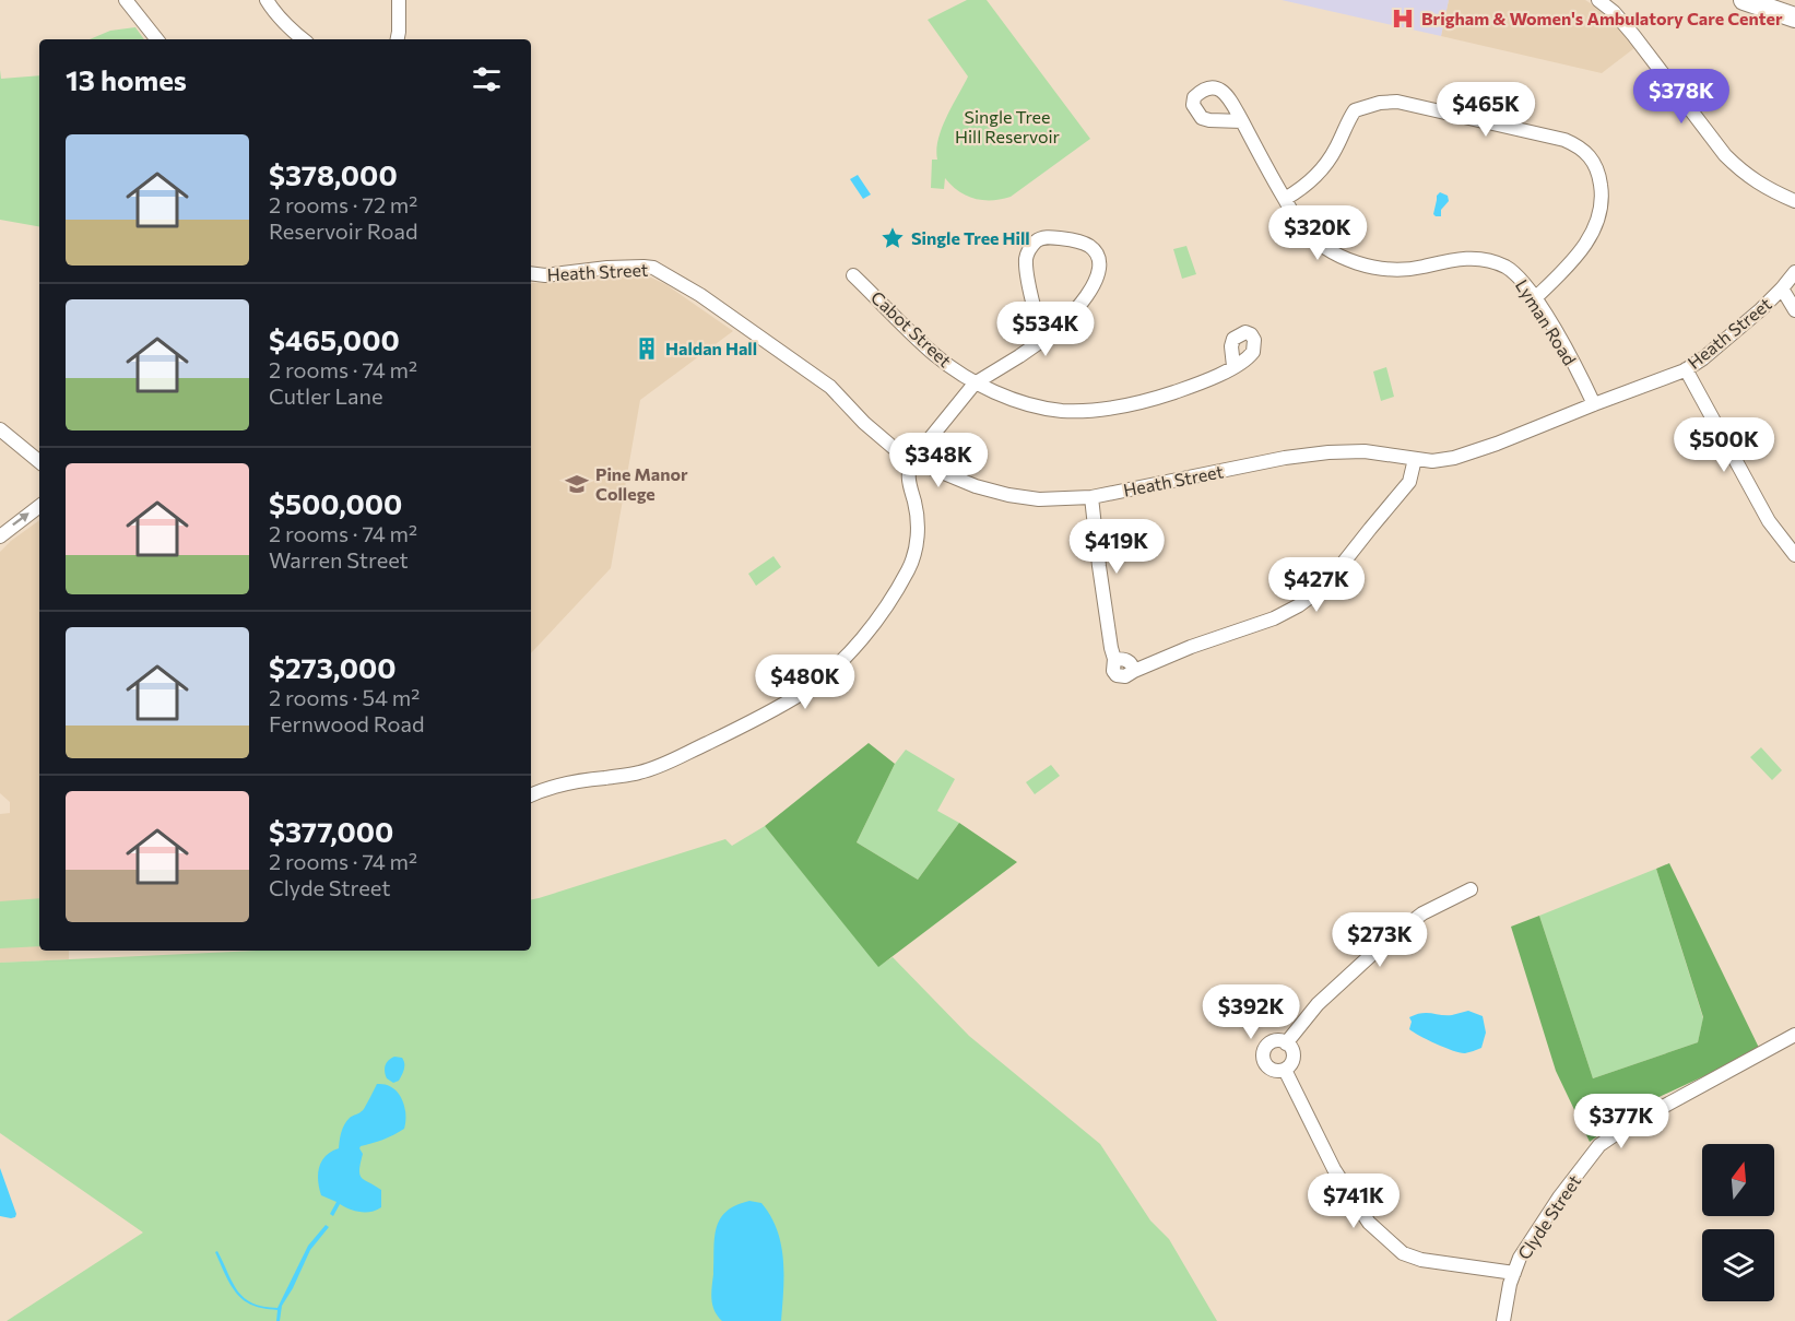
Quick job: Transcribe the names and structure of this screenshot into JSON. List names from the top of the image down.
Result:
{
  "streets": {
    "street": [
      "Heath Street",
      "Lyman Road",
      "Cabot Street",
      "Clyde Street"
    ]
  },
  "crossings": [
    ["Heath Street", "Lyman Road"]
  ],
  "parks": ["Single Tree Hill Reservoir"],
  "places": {
    "hospital": ["Brigham & Women's Ambulatory Care Center"],
    "place": ["Single Tree Hill"],
    "building": ["Haldan Hall"],
    "school or university": ["Pine Manor College"]
  },
  "north": "top",
  "page": {
    "heading": "13 homes",
    "price": [
      "$378K",
      "$465K",
      "$320K",
      "$534K",
      "$500K",
      "$348K",
      "$419K",
      "$427K",
      "$480K",
      "$273K",
      "$392K",
      "$377K",
      "$741K"
    ],
    "list": [
      {
        "name": "$378,000",
        "note": "2 rooms · 72 m² · Reservoir Road"
      },
      {
        "name": "$465,000",
        "note": "2 rooms · 74 m² · Cutler Lane"
      },
      {
        "name": "$500,000",
        "note": "2 rooms · 74 m² · Warren Street"
      },
      {
        "name": "$273,000",
        "note": "2 rooms · 54 m² · Fernwood Road"
      },
      {
        "name": "$377,000",
        "note": "2 rooms · 74 m² · Clyde Street"
      }
    ]
  }
}
